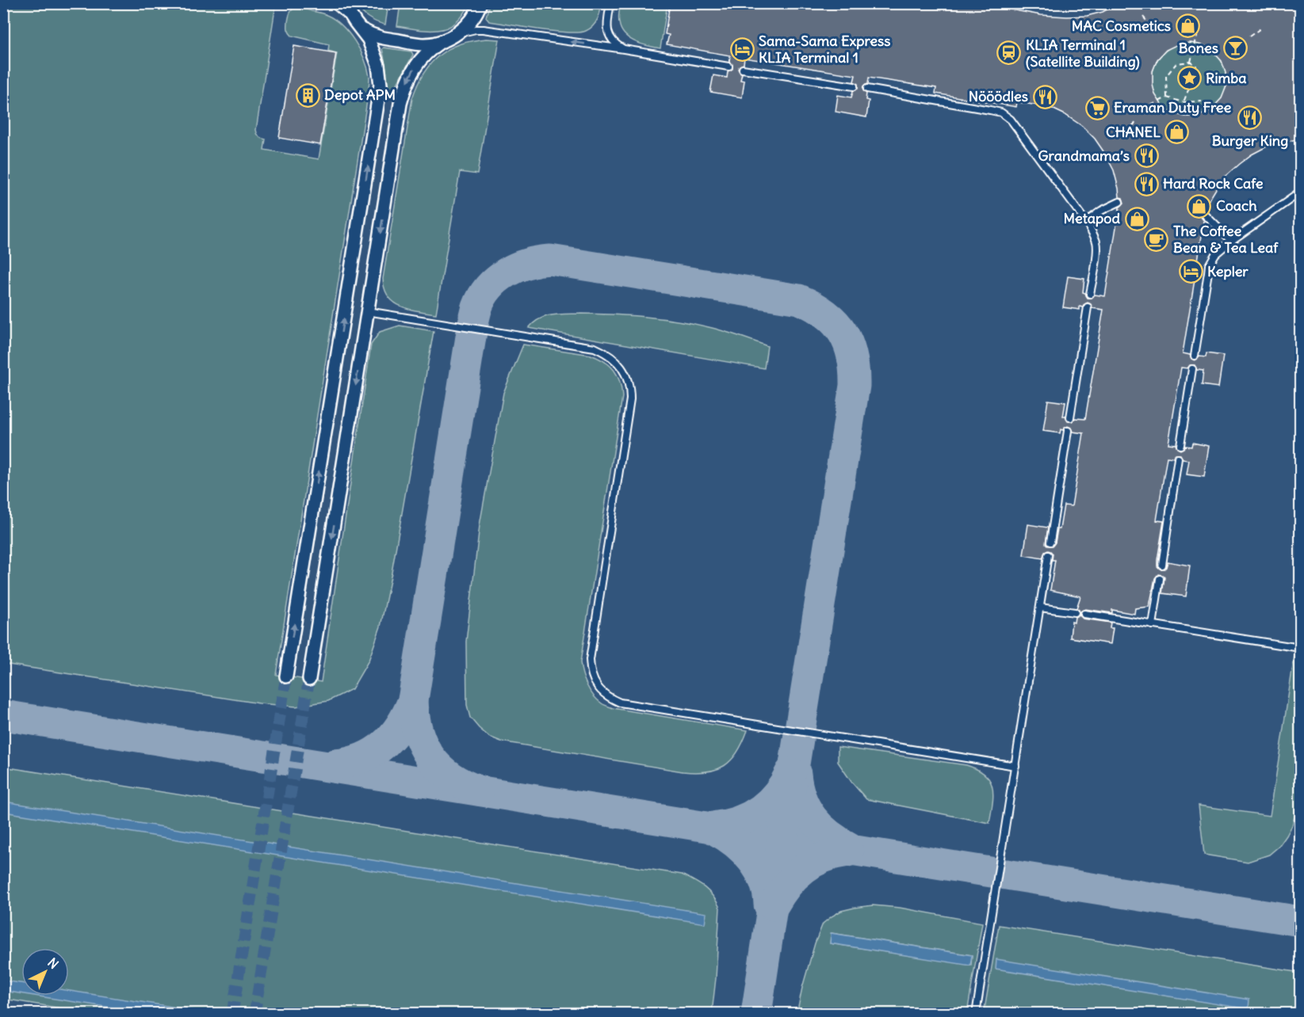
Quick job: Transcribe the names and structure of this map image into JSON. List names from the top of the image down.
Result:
{
  "places": {
    "shop": [
      "MAC Cosmetics",
      "CHANEL",
      "Coach",
      "Metapod"
    ],
    "bar": ["Bones"],
    "hotel": ["Sama-Sama Express KLIA Terminal 1", "Kepler"],
    "station": ["KLIA Terminal 1 (Satellite Building)"],
    "place": ["Rimba"],
    "building": ["Depot APM"],
    "restaurant": [
      "Nööödles",
      "Burger King",
      "Grandmama’s",
      "Hard Rock Cafe"
    ],
    "supermarket": ["Eraman Duty Free"],
    "cafe": ["The Coffee Bean & Tea Leaf"]
  },
  "north": "top right"
}
